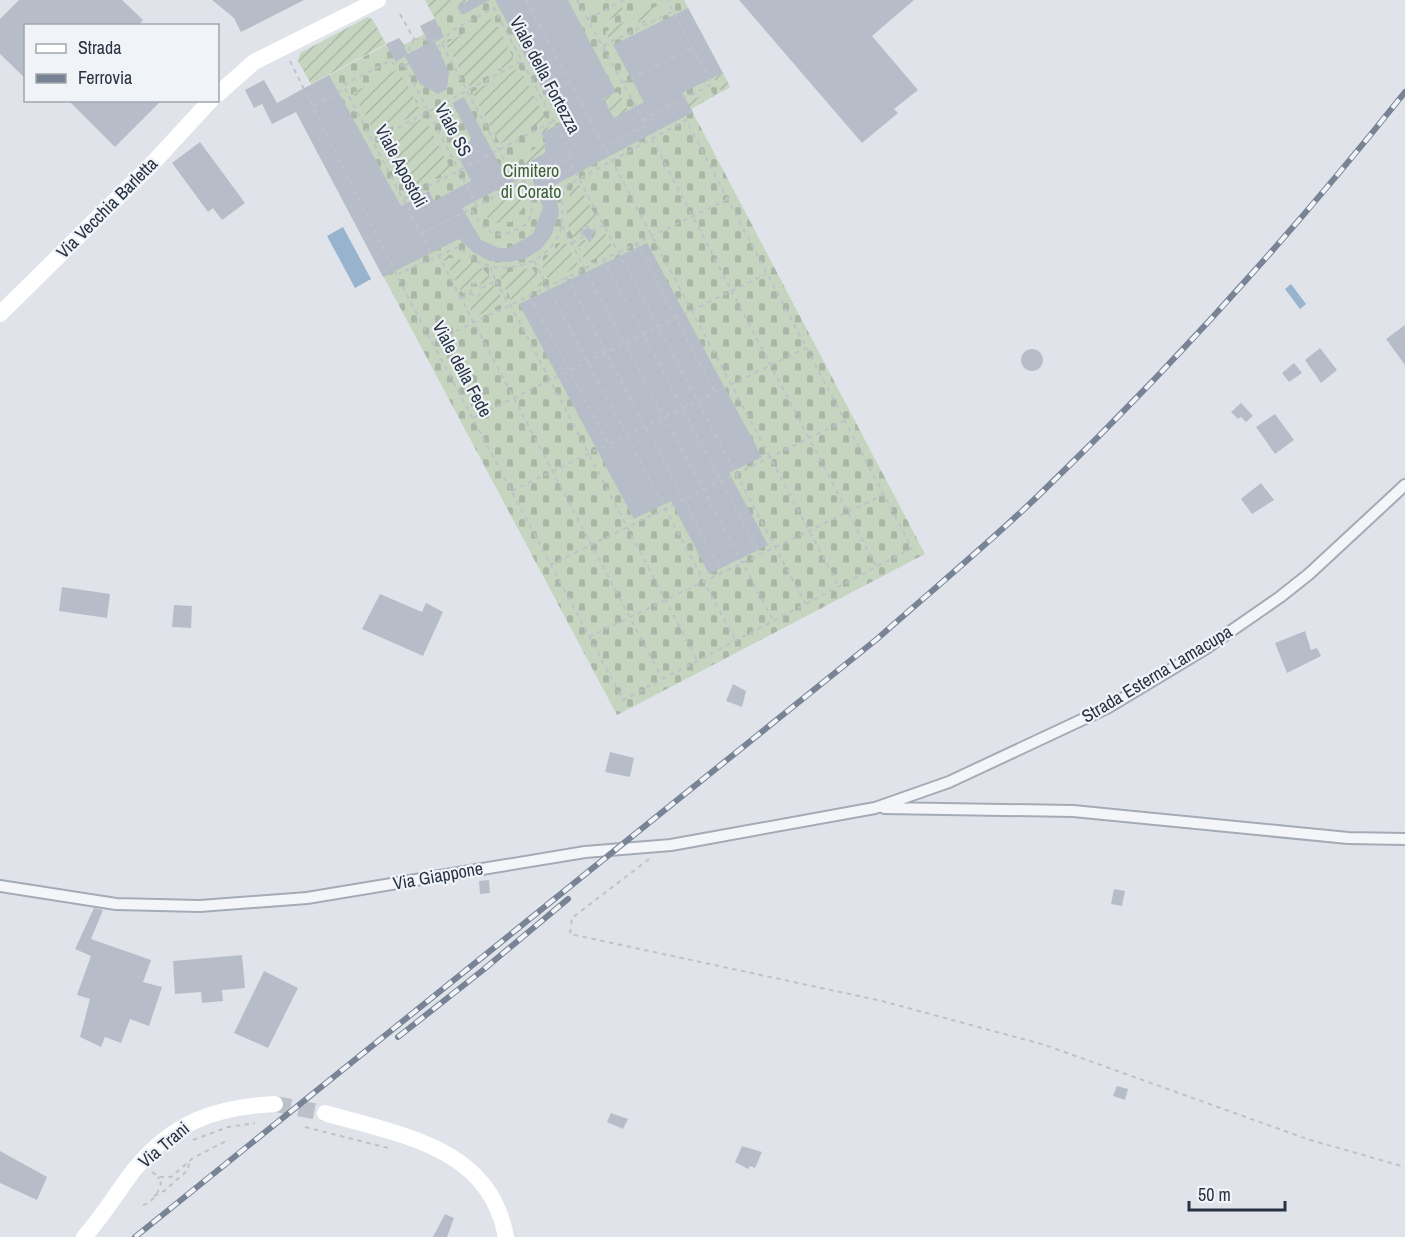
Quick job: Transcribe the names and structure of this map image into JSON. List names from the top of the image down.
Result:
{
  "streets": {
    "street": [
      "Via Vecchia Barletta",
      "Strada Esterna Lamacupa",
      "Via Giappone",
      "Via Trani"
    ],
    "path": [
      "Viale della Fortezza",
      "Viale SS",
      "Viale Apostoli",
      "Viale della Fede"
    ]
  },
  "crossings": [
    ["Strada Esterna Lamacupa", "Via Giappone"]
  ],
  "parks": ["Cimitero di Corato"],
  "legend": ["Strada", "Ferrovia"],
  "scale_bar": "50 m"
}
